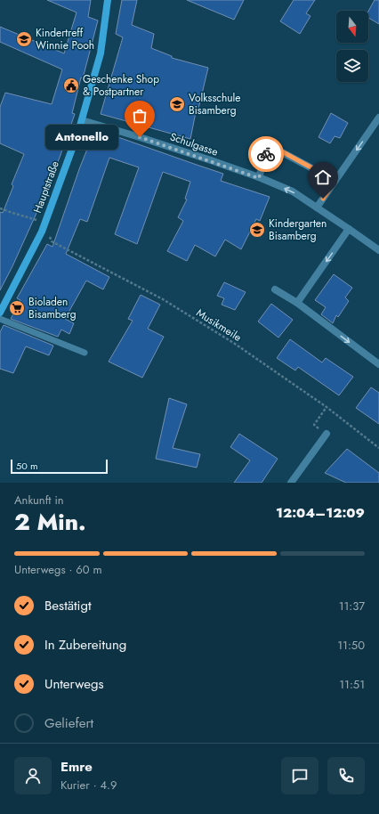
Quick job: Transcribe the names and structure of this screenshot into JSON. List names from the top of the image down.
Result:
{
  "streets": {
    "main road": ["Hauptstraße"],
    "street": ["Schulgasse"],
    "path": ["Musikmeile"]
  },
  "crossings": [
    ["Schulgasse", "Hauptstraße"],
    ["Hauptstraße", "Musikmeile"]
  ],
  "places": {
    "school or university": ["Kindertreff Winnie Pooh", "Volksschule Bisamberg", "Kindergarten Bisamberg"],
    "public building": ["Geschenke Shop & Postpartner"],
    "other": ["Antonello"],
    "supermarket": ["Bioladen Bisamberg"]
  },
  "scale_bar": "50 m",
  "north": "bottom",
  "page": {
    "bubble": "Antonello",
    "scale": "50 m",
    "heading": ["2 Min.", "Ankunft in", "12:04–12:09"],
    "panel": ["Emre", "Kurier · 4.9"],
    "bar": "Unterwegs · 60 m",
    "list": [
      ["Bestätigt", "11:37"],
      ["In Zubereitung", "11:50"],
      ["Unterwegs", "11:51"],
      "Geliefert"
    ]
  }
}
